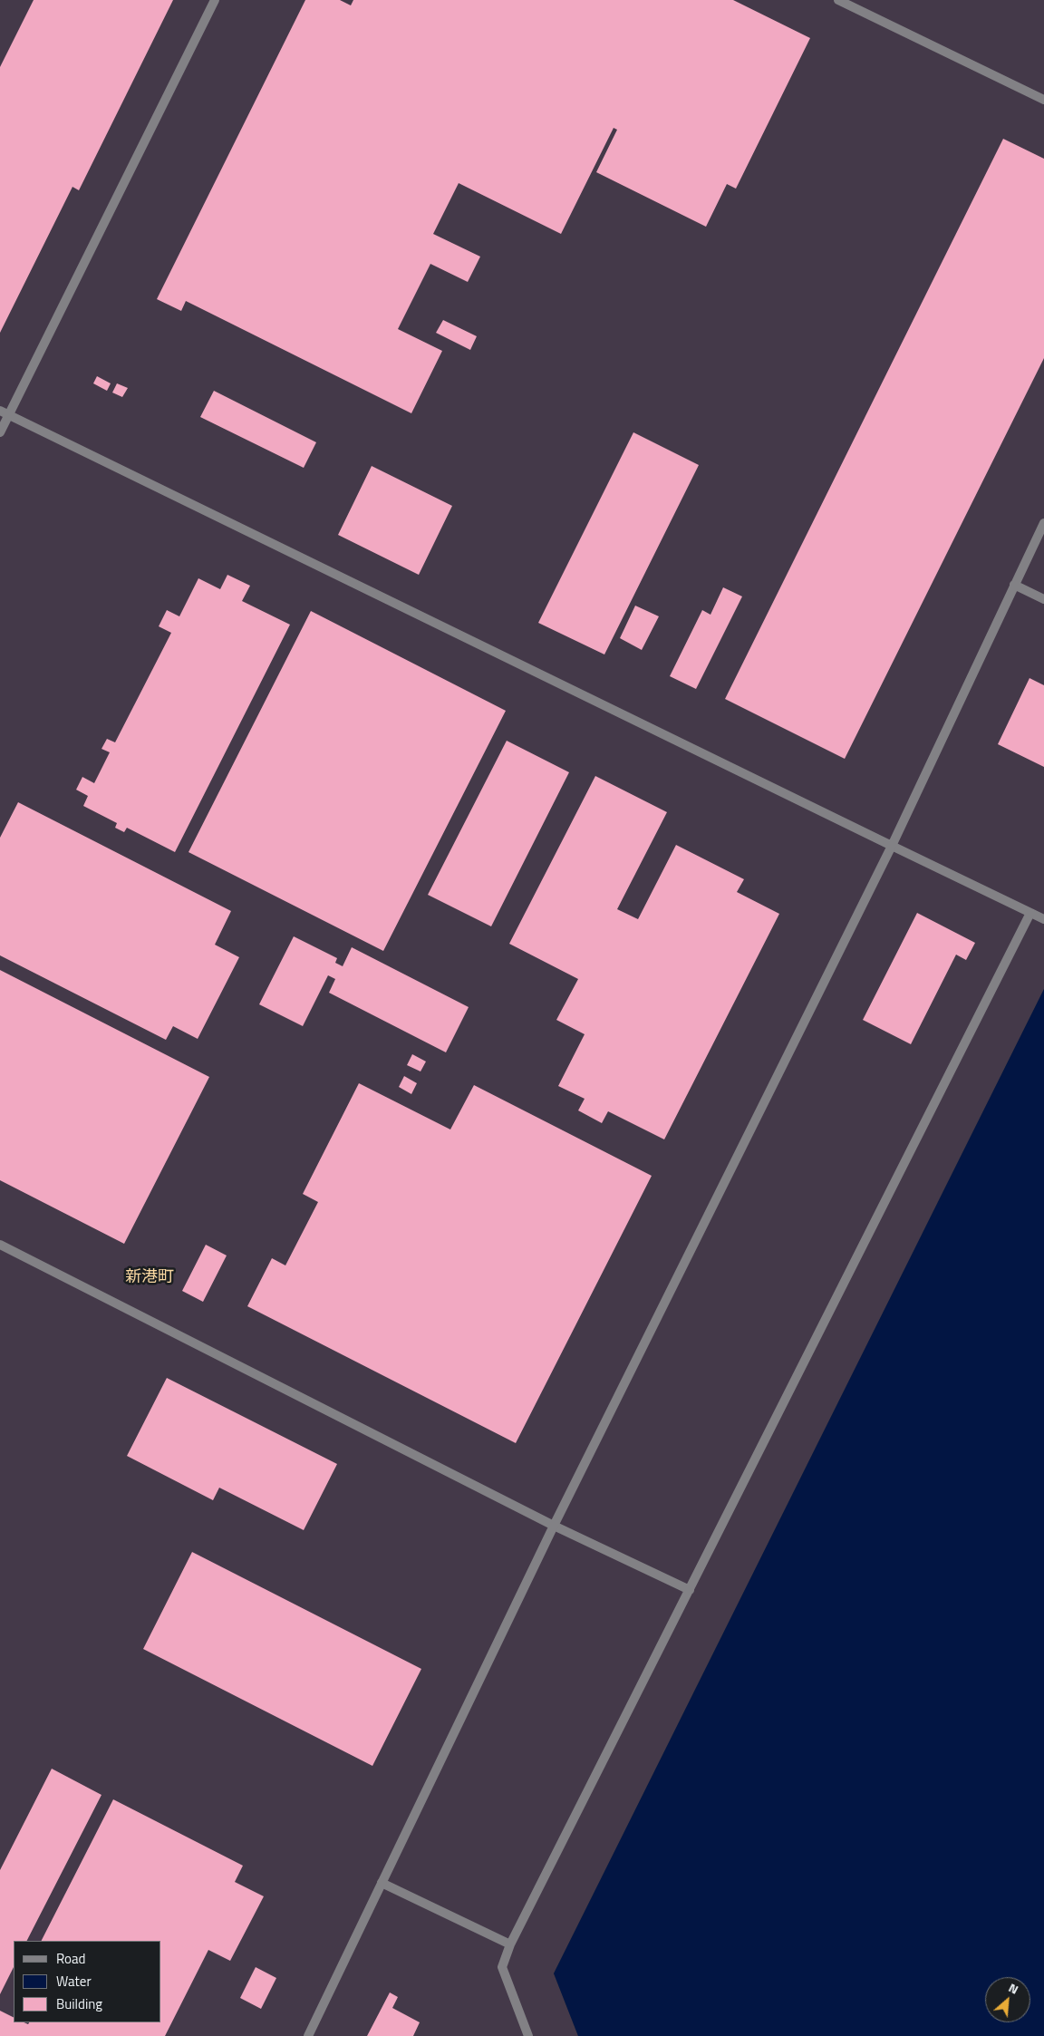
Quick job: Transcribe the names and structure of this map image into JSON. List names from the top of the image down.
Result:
{
  "districts": ["新港町"],
  "legend": ["Road", "Water", "Building"],
  "north": "top right"
}
